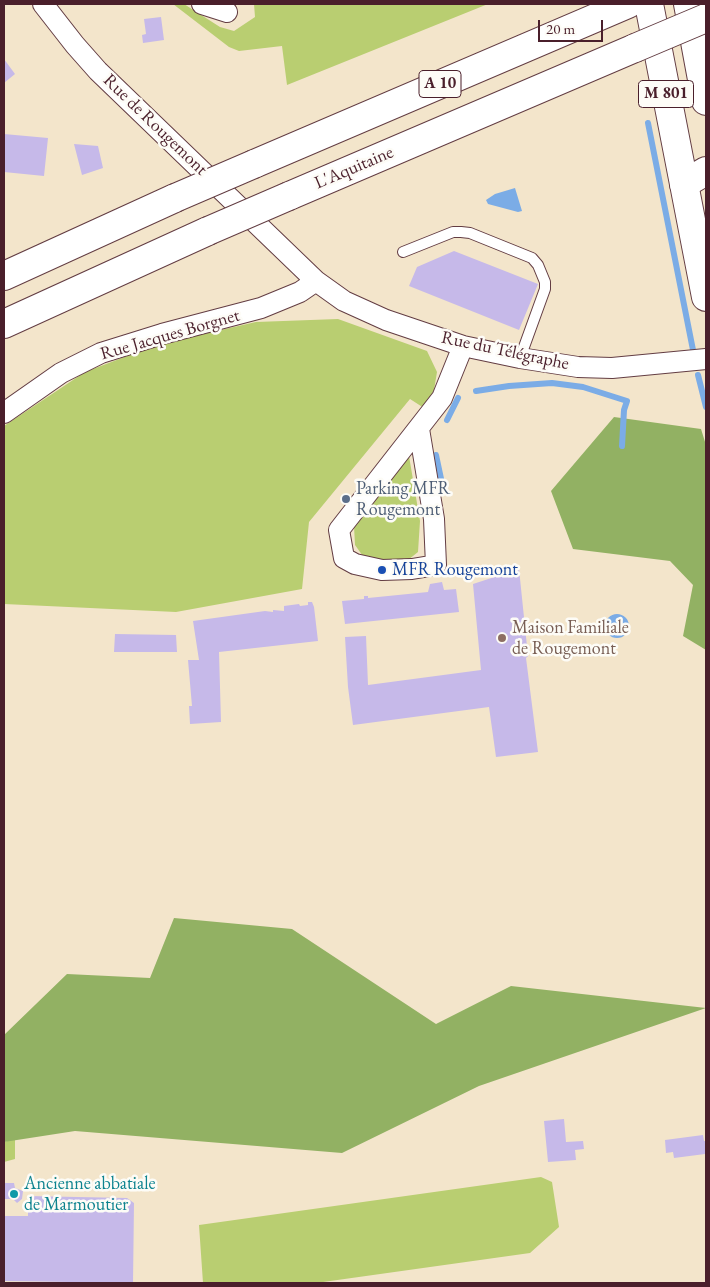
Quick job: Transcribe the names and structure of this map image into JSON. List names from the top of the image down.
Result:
{
  "streets": {
    "main road": ["A 10", "M 801", "L'Aquitaine"],
    "street": ["Rue de Rougemont", "Rue Jacques Borgnet", "Rue du Télégraphe"]
  },
  "crossings": [
    ["A 10", "M 801"],
    ["Rue de Rougemont", "Rue du Télégraphe"],
    ["Rue Jacques Borgnet", "Rue du Télégraphe"]
  ],
  "places": [
    "Parking MFR Rougemont",
    "MFR Rougemont",
    "Maison Familiale de Rougemont",
    "Ancienne abbatiale de Marmoutier"
  ],
  "scale_bar": "20 m"
}
